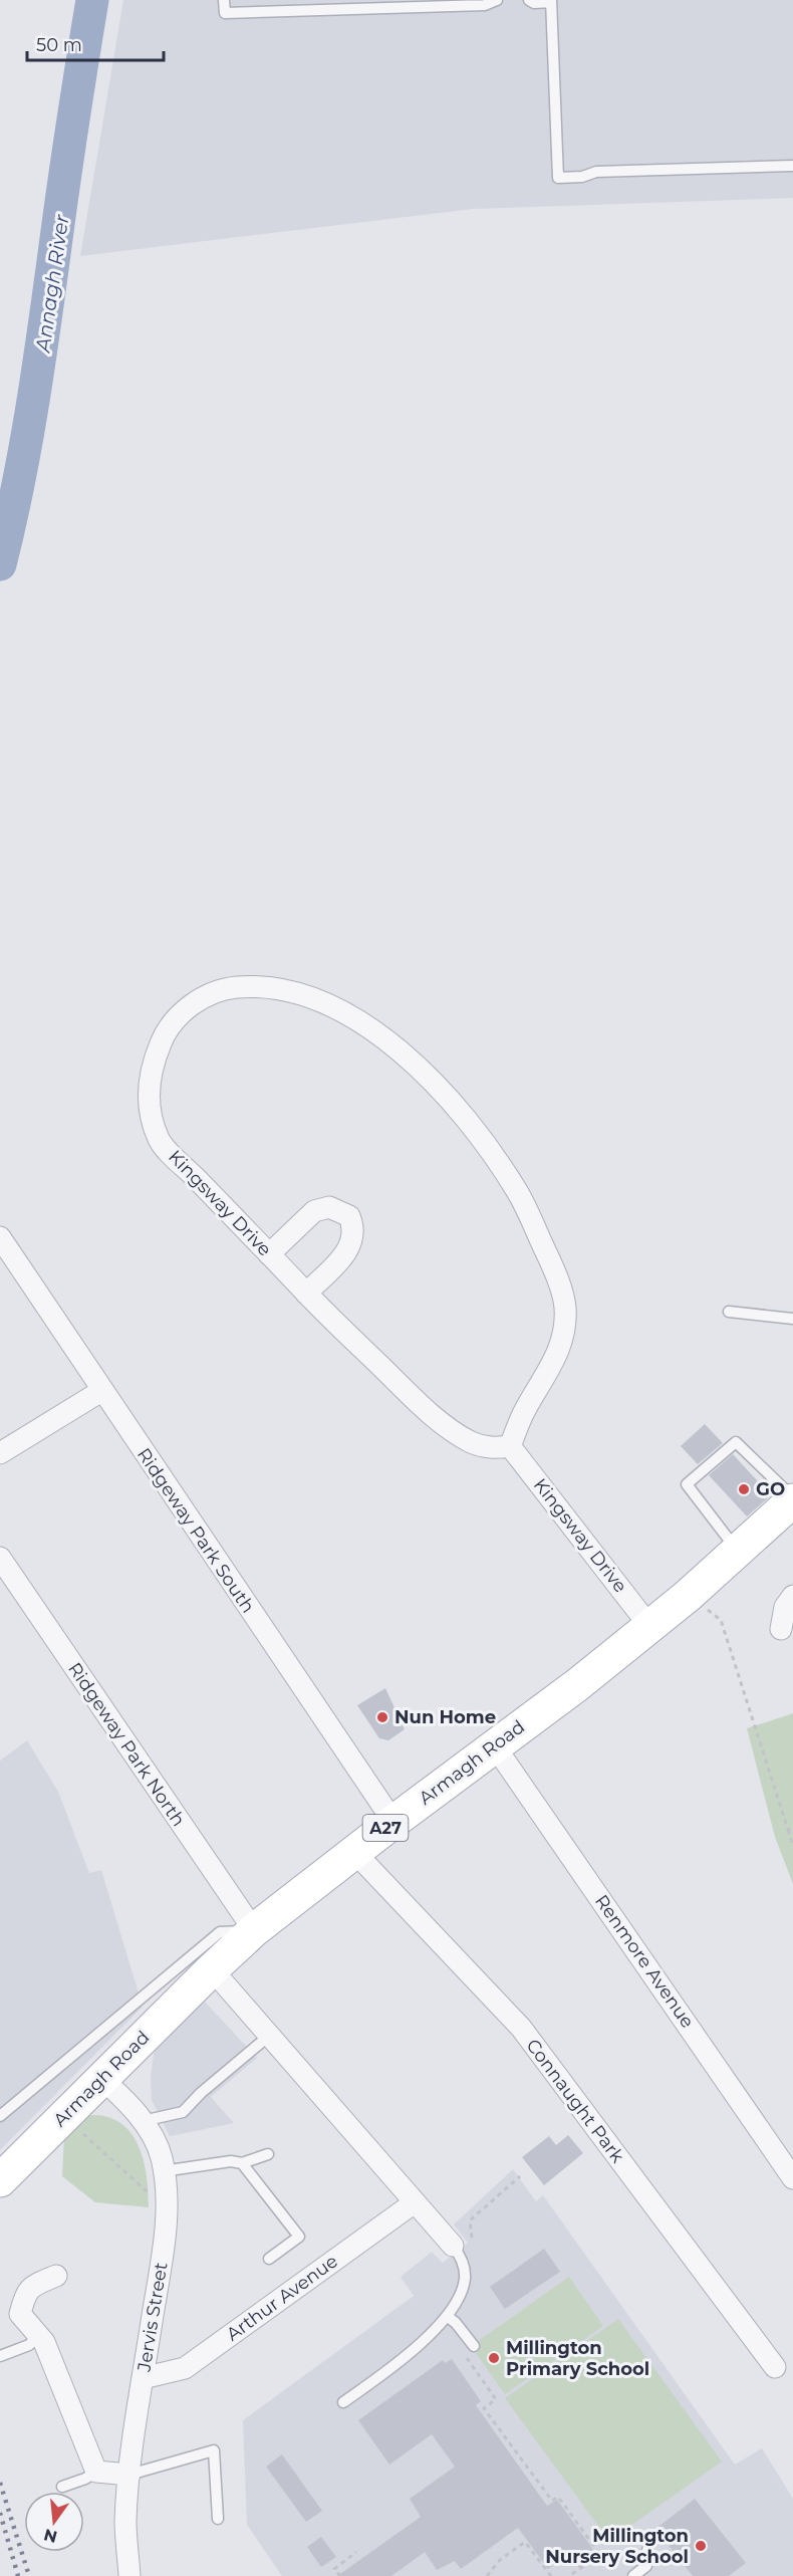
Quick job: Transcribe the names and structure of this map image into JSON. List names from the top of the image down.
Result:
{
  "streets": {
    "main road": ["Armagh Road", "A27"],
    "street": [
      "Kingsway Drive",
      "Ridgeway Park South",
      "Ridgeway Park North",
      "Renmore Avenue",
      "Connaught Park",
      "Arthur Avenue",
      "Jervis Street"
    ]
  },
  "crossings": [
    ["Kingsway Drive", "Armagh Road"],
    ["Ridgeway Park South", "Armagh Road"],
    ["Ridgeway Park North", "Armagh Road"],
    ["Armagh Road", "Renmore Avenue"],
    ["Armagh Road", "Connaught Park"],
    ["Armagh Road", "Jervis Street"],
    ["Arthur Avenue", "Jervis Street"]
  ],
  "water": ["Annagh River"],
  "places": [
    "GO",
    "Nun Home",
    "Millington Primary School",
    "Millington Nursery School"
  ],
  "scale_bar": "50 m",
  "north": "bottom"
}
